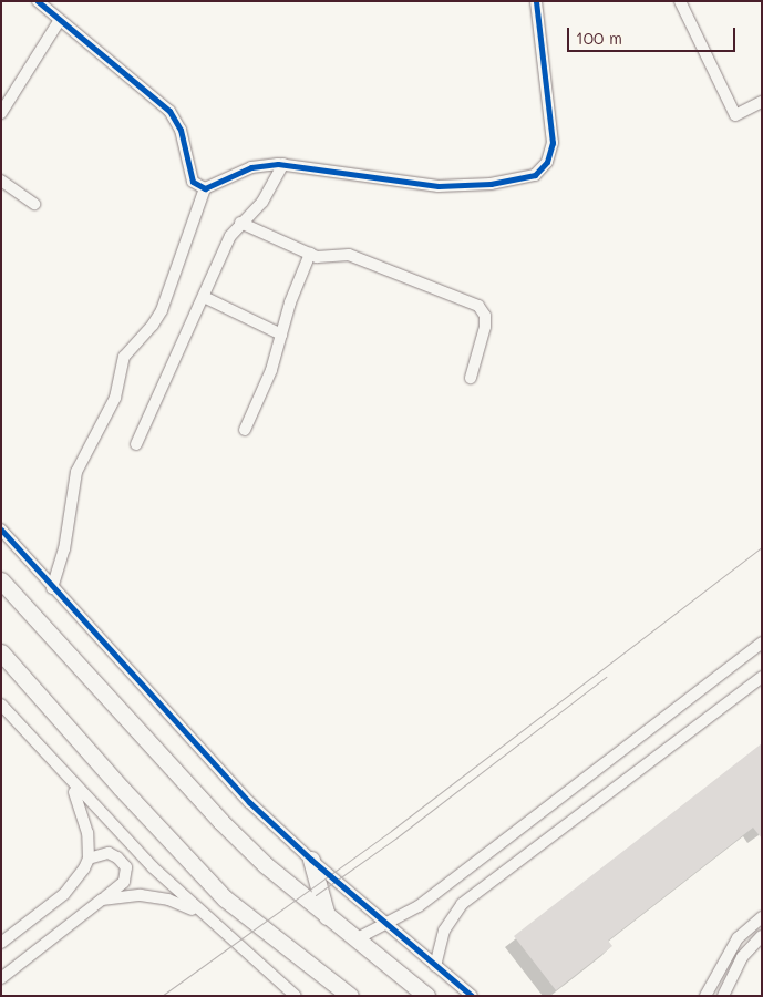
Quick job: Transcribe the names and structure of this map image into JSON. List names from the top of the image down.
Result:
{
  "scale_bar": "100 m"
}
